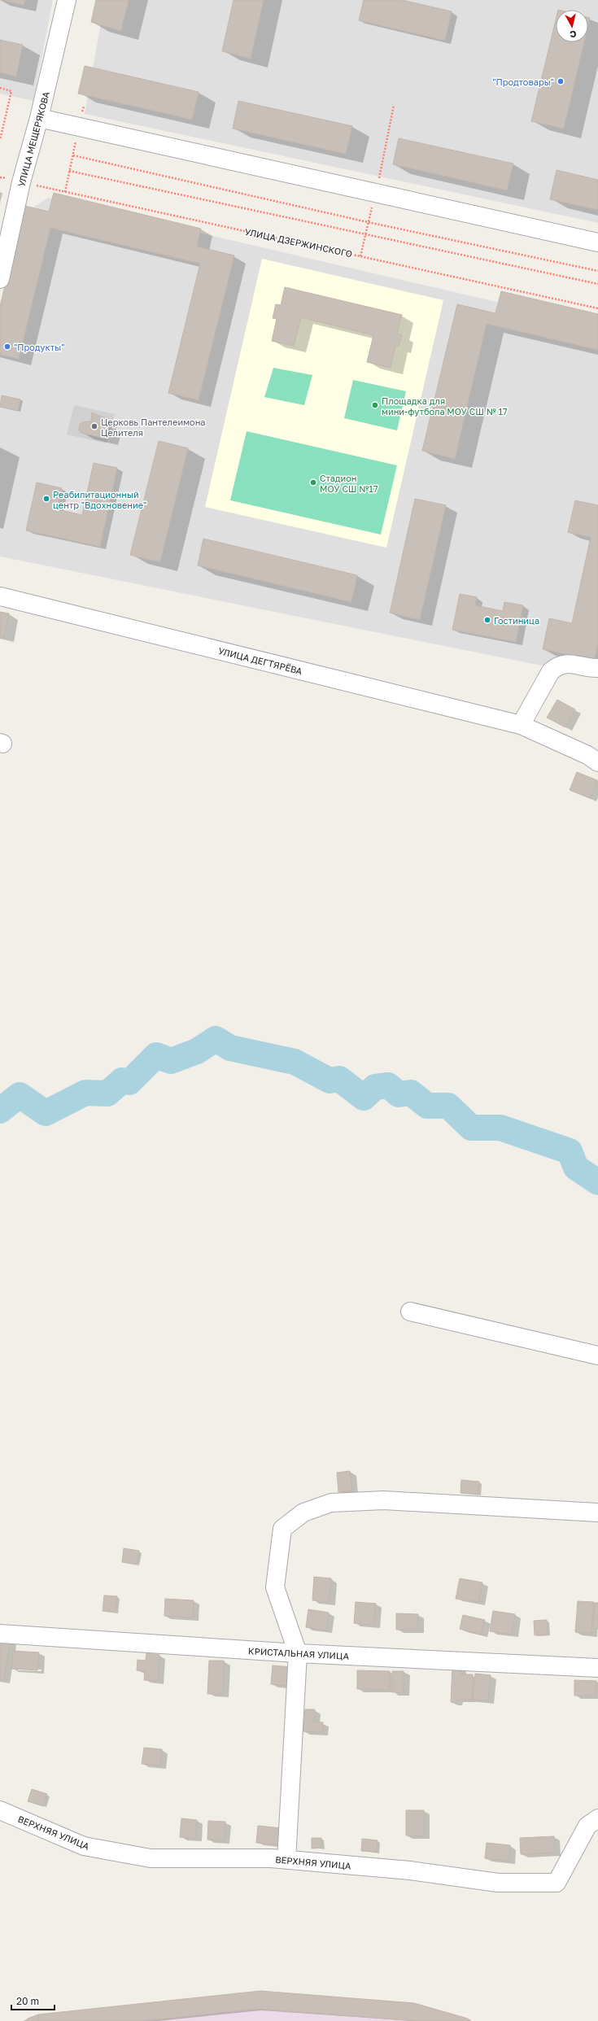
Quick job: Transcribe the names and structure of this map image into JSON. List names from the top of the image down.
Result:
{
  "streets": {
    "street": [
      "УЛИЦА МЕЩЕРЯКОВА",
      "УЛИЦА ДЕГТЯРЁВА",
      "КРИСТАЛЬНАЯ УЛИЦА",
      "ВЕРХНЯЯ УЛИЦА"
    ],
    "path": ["УЛИЦА ДЗЕРЖИНСКОГО"]
  },
  "crossings": [
    ["УЛИЦА МЕЩЕРЯКОВА", "УЛИЦА ДЗЕРЖИНСКОГО"]
  ],
  "places": [
    "\"Продтовары\"",
    "\"Продукты\"",
    "Площадка для мини-футбола МОУ СШ № 17",
    "Церковь Пантелеимона Целителя",
    "Стадион МОУ СШ №17",
    "Реабилитационный центр \"Вдохновение\"",
    "Гостиница"
  ],
  "scale_bar": "20 m",
  "north": "bottom"
}
